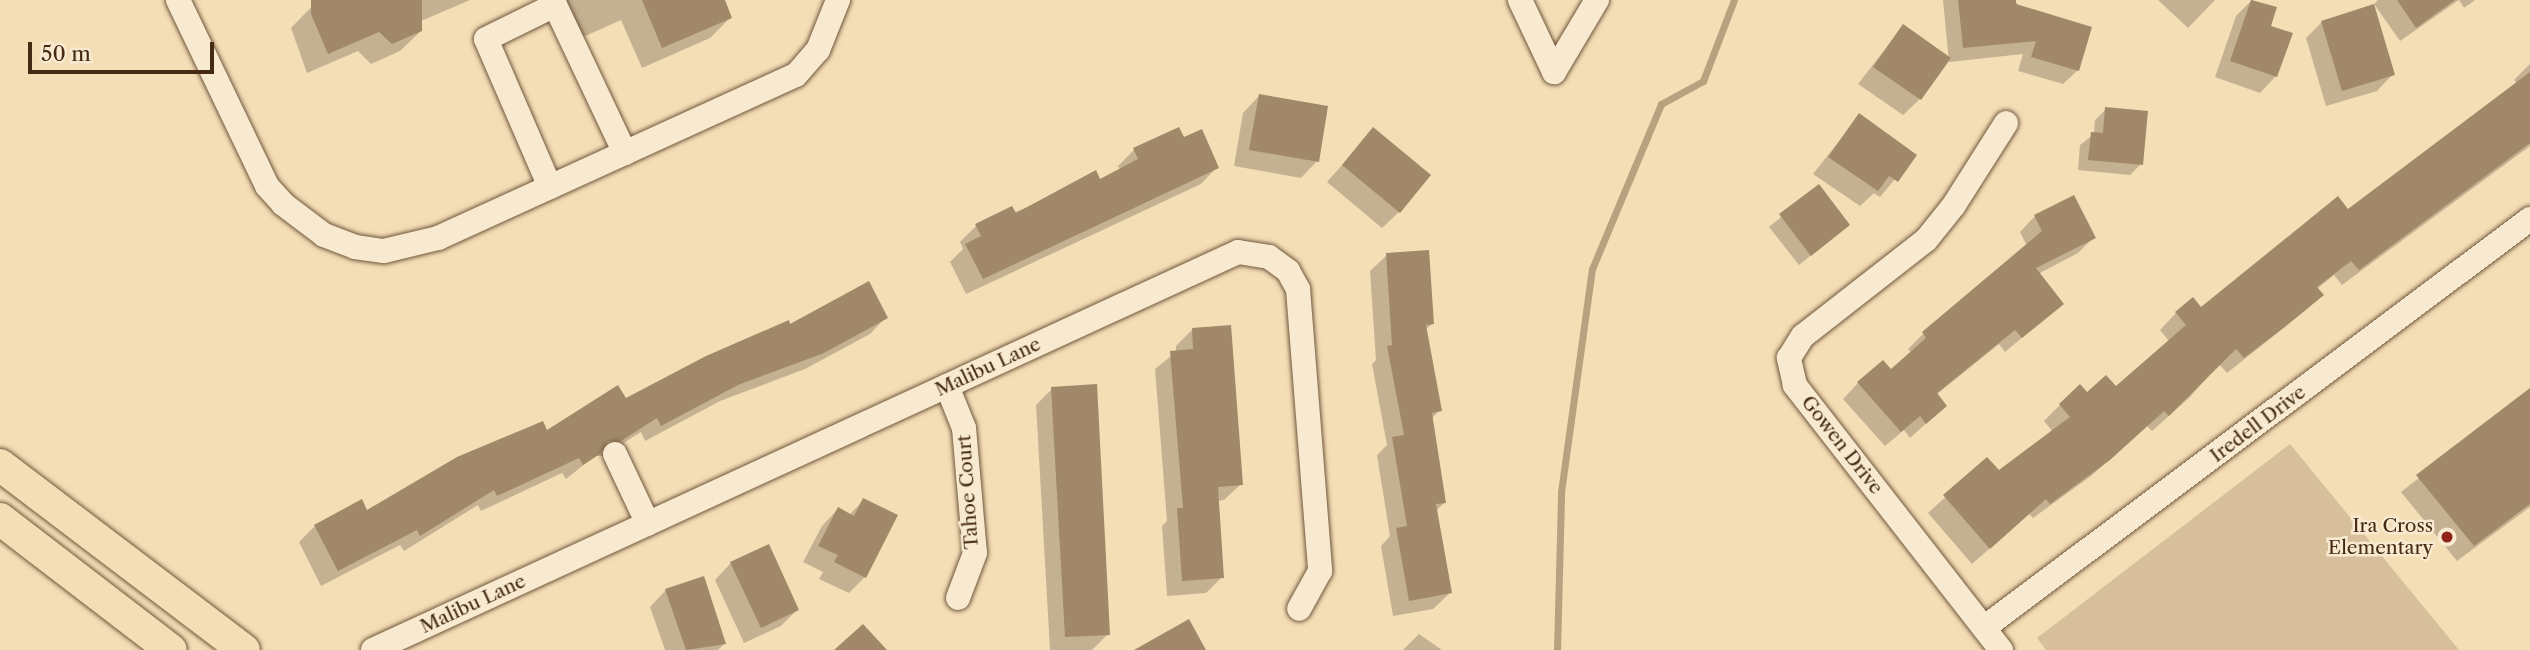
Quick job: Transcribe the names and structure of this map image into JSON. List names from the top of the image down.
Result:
{
  "streets": {
    "street": [
      "Malibu Lane",
      "Iredell Drive",
      "Gowen Drive",
      "Tahoe Court"
    ]
  },
  "crossings": [
    ["Malibu Lane", "Tahoe Court"],
    ["Iredell Drive", "Gowen Drive"]
  ],
  "places": ["Ira Cross Elementary"],
  "scale_bar": "50 m"
}
